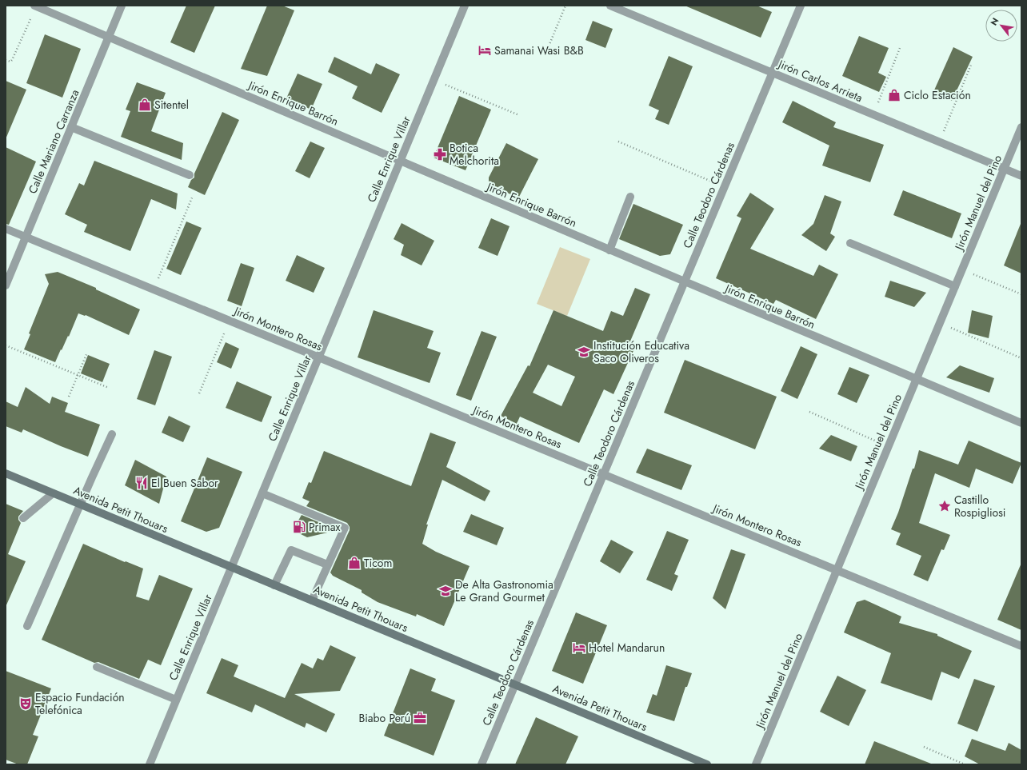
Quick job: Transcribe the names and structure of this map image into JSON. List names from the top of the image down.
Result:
{
  "streets": {
    "main road": ["Avenida Petit Thouars"],
    "street": [
      "Jirón Carlos Arrieta",
      "Jirón Enrique Barrón",
      "Calle Mariano Carranza",
      "Calle Enrique Villar",
      "Calle Teodoro Cárdenas",
      "Jirón Manuel del Pino",
      "Jirón Montero Rosas"
    ]
  },
  "crossings": [
    ["Jirón Carlos Arrieta", "Calle Teodoro Cárdenas"],
    ["Jirón Carlos Arrieta", "Jirón Manuel del Pino"],
    ["Jirón Enrique Barrón", "Calle Mariano Carranza"],
    ["Jirón Enrique Barrón", "Calle Enrique Villar"],
    ["Jirón Enrique Barrón", "Calle Teodoro Cárdenas"],
    ["Jirón Enrique Barrón", "Jirón Manuel del Pino"],
    ["Calle Mariano Carranza", "Jirón Montero Rosas"],
    ["Calle Enrique Villar", "Jirón Montero Rosas"],
    ["Calle Enrique Villar", "Avenida Petit Thouars"],
    ["Calle Teodoro Cárdenas", "Jirón Montero Rosas"],
    ["Calle Teodoro Cárdenas", "Avenida Petit Thouars"],
    ["Jirón Manuel del Pino", "Jirón Montero Rosas"]
  ],
  "places": {
    "hotel": ["Samanai Wasi B&B", "Hotel Mandarun"],
    "shop": ["Ciclo Estación", "Sitentel", "Ticom"],
    "pharmacy": ["Botica Melchorita"],
    "school or university": ["Institución Educativa Saco Oliveros", "De Alta Gastronomia Le Grand Gourmet"],
    "restaurant": ["El Buen Sabor"],
    "place": ["Castillo Rospigliosi"],
    "fuel station": ["Primax"],
    "theatre": ["Espacio Fundación Telefónica"],
    "office": ["Biabo Perú"]
  },
  "north": "top left"
}
